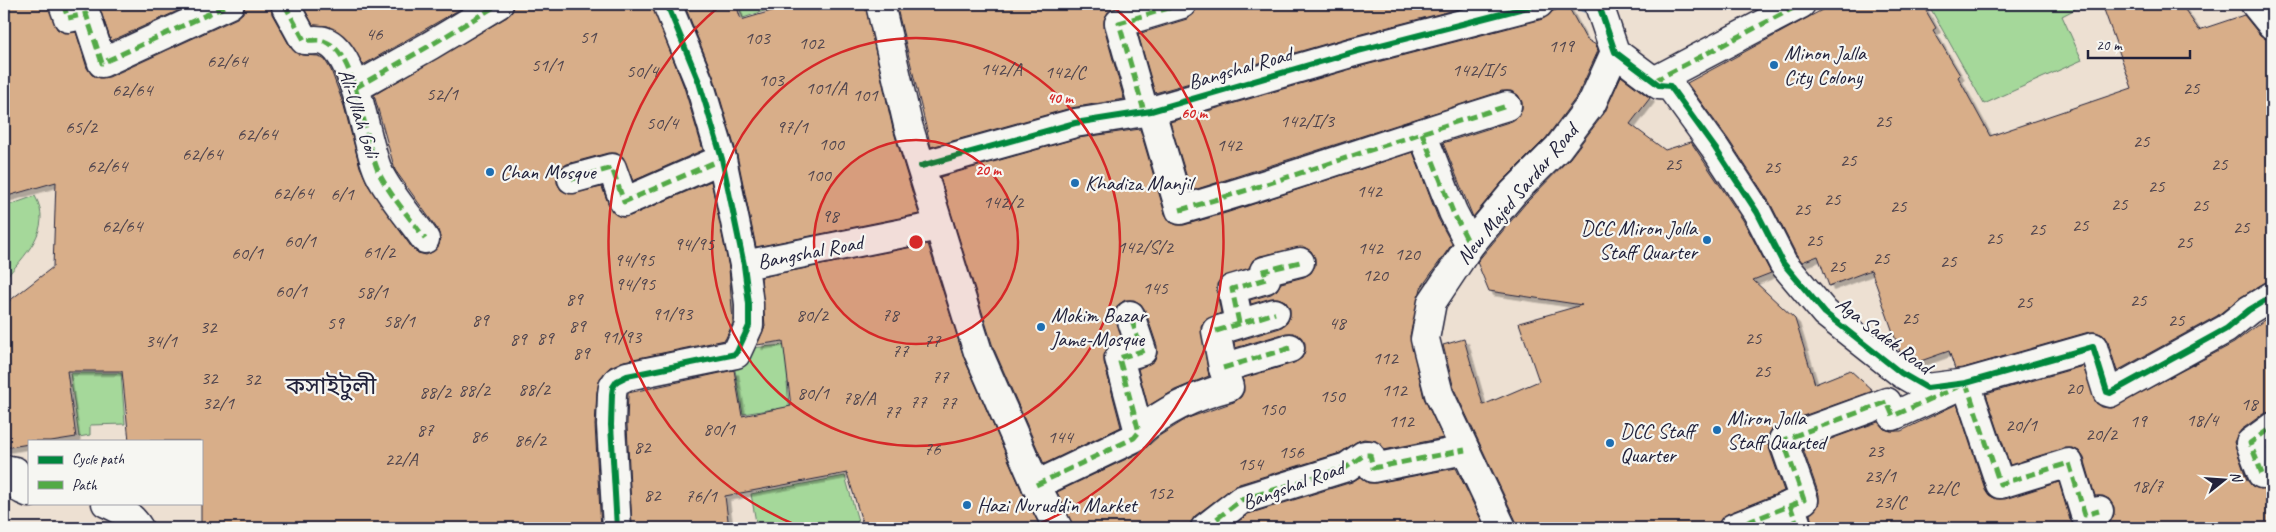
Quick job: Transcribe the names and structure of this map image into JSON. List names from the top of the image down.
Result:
{
  "streets": {
    "street": [
      "Bangshal Road",
      "Ali-Ullah Goli",
      "New Majed Sardar Road",
      "Aga Sadek Road"
    ]
  },
  "crossings": [
    ["Bangshal Road", "New Majed Sardar Road"],
    ["New Majed Sardar Road", "Aga Sadek Road"]
  ],
  "districts": ["কসাইটুলী"],
  "places": [
    "Minon Jalla City Colony",
    "Chan Mosque",
    "Khadiza Manjil",
    "DCC Miron Jolla Staff Quarter",
    "Mokim Bazar Jame-Mosque",
    "Miron Jolla Staff Quarted",
    "DCC Staff Quarter",
    "Hazi Nuruddin Market"
  ],
  "house_numbers": [
    "46",
    "51",
    "103",
    "102",
    "119",
    "62/64",
    "51/1",
    "142/A",
    "142/I/5",
    "50/4",
    "142/C",
    "103",
    "101/A",
    "25",
    "62/64",
    "52/1",
    "101",
    "142/I/3",
    "25",
    "50/4",
    "65/2",
    "97/1",
    "62/64",
    "25",
    "100",
    "142",
    "62/64",
    "25",
    "25",
    "25",
    "62/64",
    "25",
    "100",
    "25",
    "142",
    "62/64",
    "6/1",
    "25",
    "142/2",
    "25",
    "25",
    "25",
    "25",
    "98",
    "25",
    "62/64",
    "25",
    "25",
    "25",
    "25",
    "60/1",
    "25",
    "94/95",
    "142/S/2",
    "142",
    "61/2",
    "60/1",
    "120",
    "25",
    "94/95",
    "25",
    "25",
    "120",
    "94/95",
    "145",
    "60/1",
    "58/1",
    "89",
    "25",
    "25",
    "91/93",
    "80/2",
    "78",
    "25",
    "89",
    "25",
    "58/1",
    "59",
    "48",
    "89",
    "32",
    "91/93",
    "89",
    "25",
    "89",
    "34/1",
    "77",
    "77",
    "89",
    "112",
    "25",
    "77",
    "32",
    "32",
    "20",
    "88/2",
    "88/2",
    "112",
    "88/2",
    "80/1",
    "150",
    "78/A",
    "77",
    "32/1",
    "77",
    "18",
    "150",
    "77",
    "18/4",
    "112",
    "19",
    "20/1",
    "80/1",
    "87",
    "20/2",
    "86",
    "144",
    "86/2",
    "82",
    "76",
    "23",
    "156",
    "22/A",
    "154",
    "23/1",
    "18/7",
    "22/C",
    "152",
    "82",
    "76/1",
    "23/C"
  ],
  "legend": ["Cycle path", "Path"],
  "scale_bar": "20 m",
  "north": "right",
  "rings": ["40 m", "60 m", "20 m"]
}
